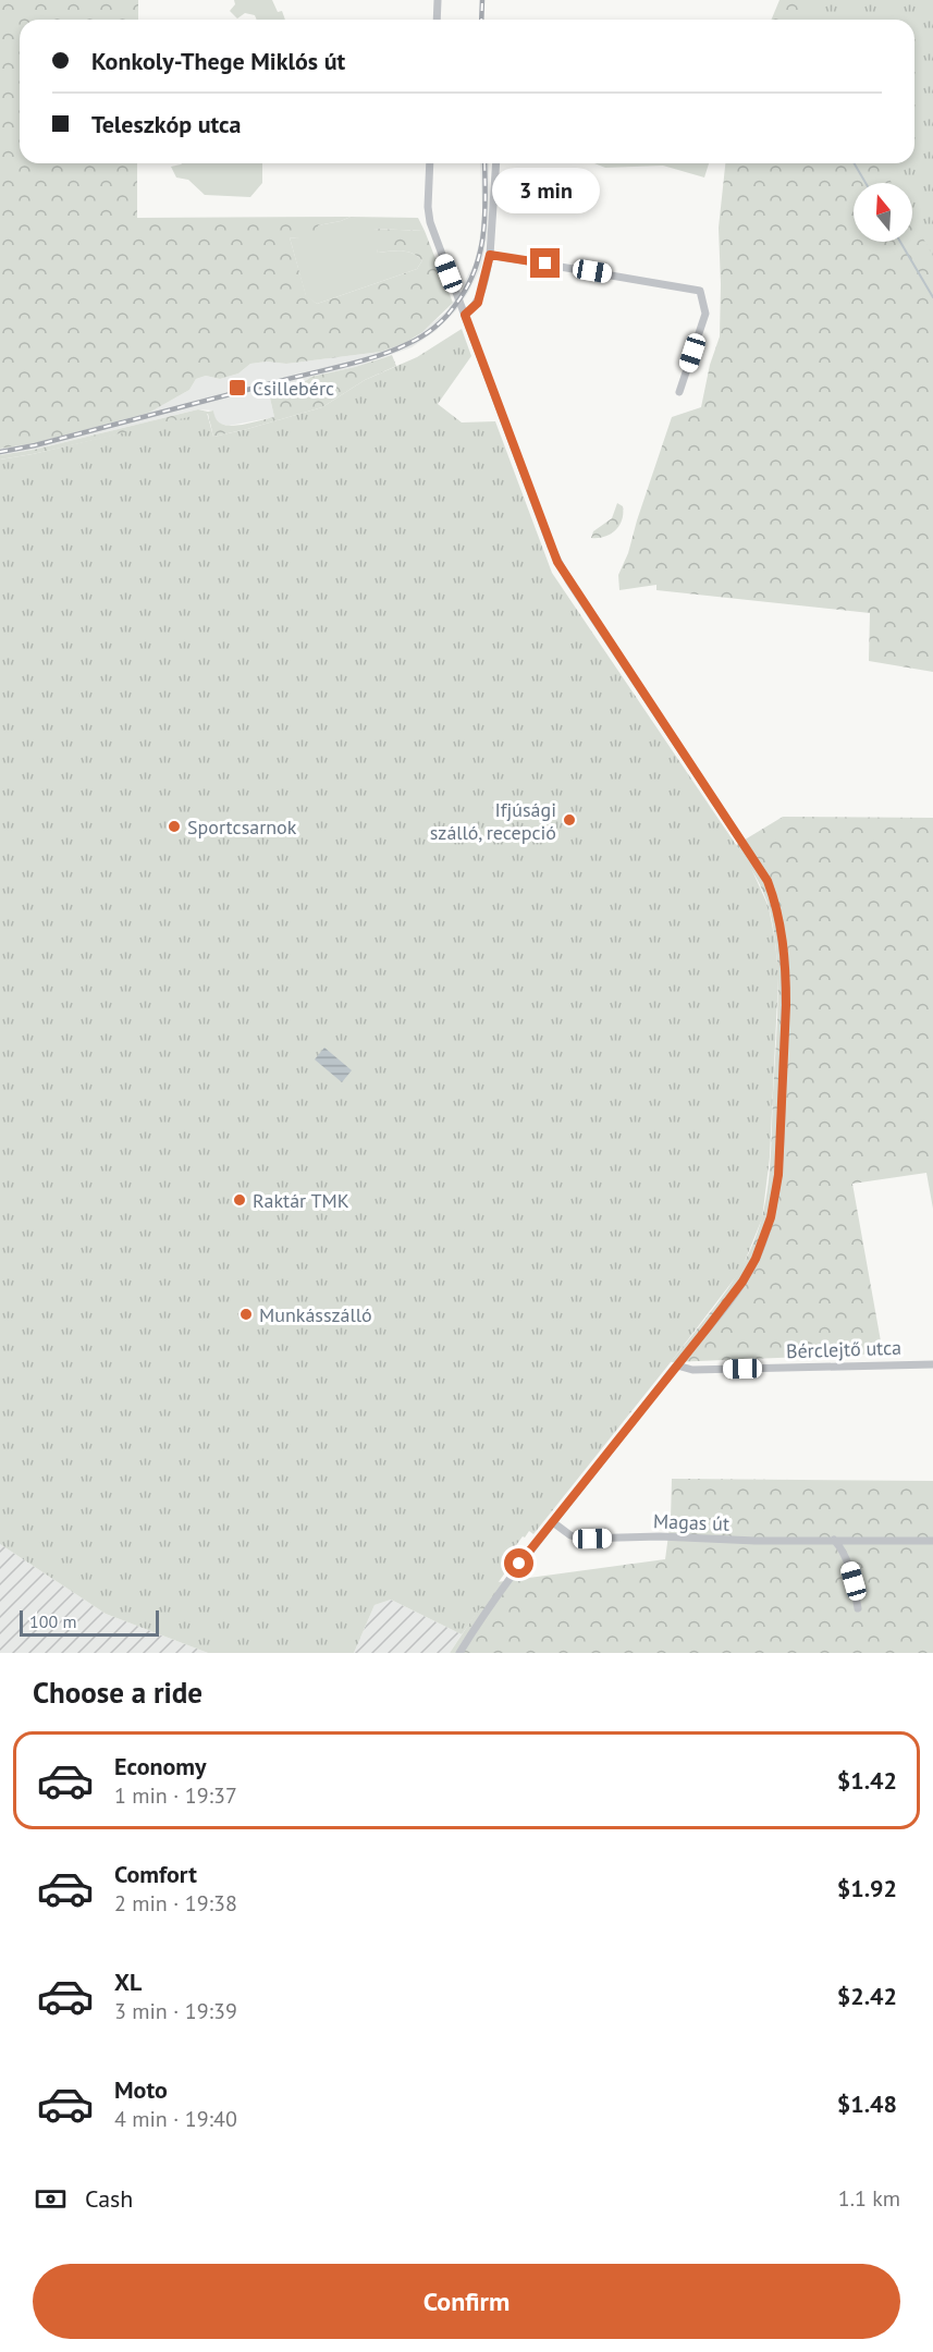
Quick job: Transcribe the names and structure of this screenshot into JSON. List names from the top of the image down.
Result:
{
  "streets": {
    "street": ["Bérclejtő utca", "Magas út"]
  },
  "places": {
    "transit": ["Csillebérc"],
    "other": [
      "Ifjúsági szálló, recepció",
      "Sportcsarnok",
      "Raktár TMK",
      "Munkásszálló"
    ]
  },
  "scale_bar": "100 m",
  "north": "top",
  "page": {
    "banner": ["Konkoly-Thege Miklós út", "Teleszkóp utca"],
    "bubble": "3 min",
    "scale": "100 m",
    "heading": "Choose a ride",
    "list": [
      {
        "name": "Economy",
        "note": "1 min · 19:37",
        "value": "$1.42"
      },
      {
        "name": "Comfort",
        "note": "2 min · 19:38",
        "value": "$1.92"
      },
      {
        "name": "XL",
        "note": "3 min · 19:39",
        "value": "$2.42"
      },
      {
        "name": "Moto",
        "note": "4 min · 19:40",
        "value": "$1.48"
      }
    ],
    "pay": ["Cash", "1.1 km"],
    "buttons": "Confirm"
  }
}
